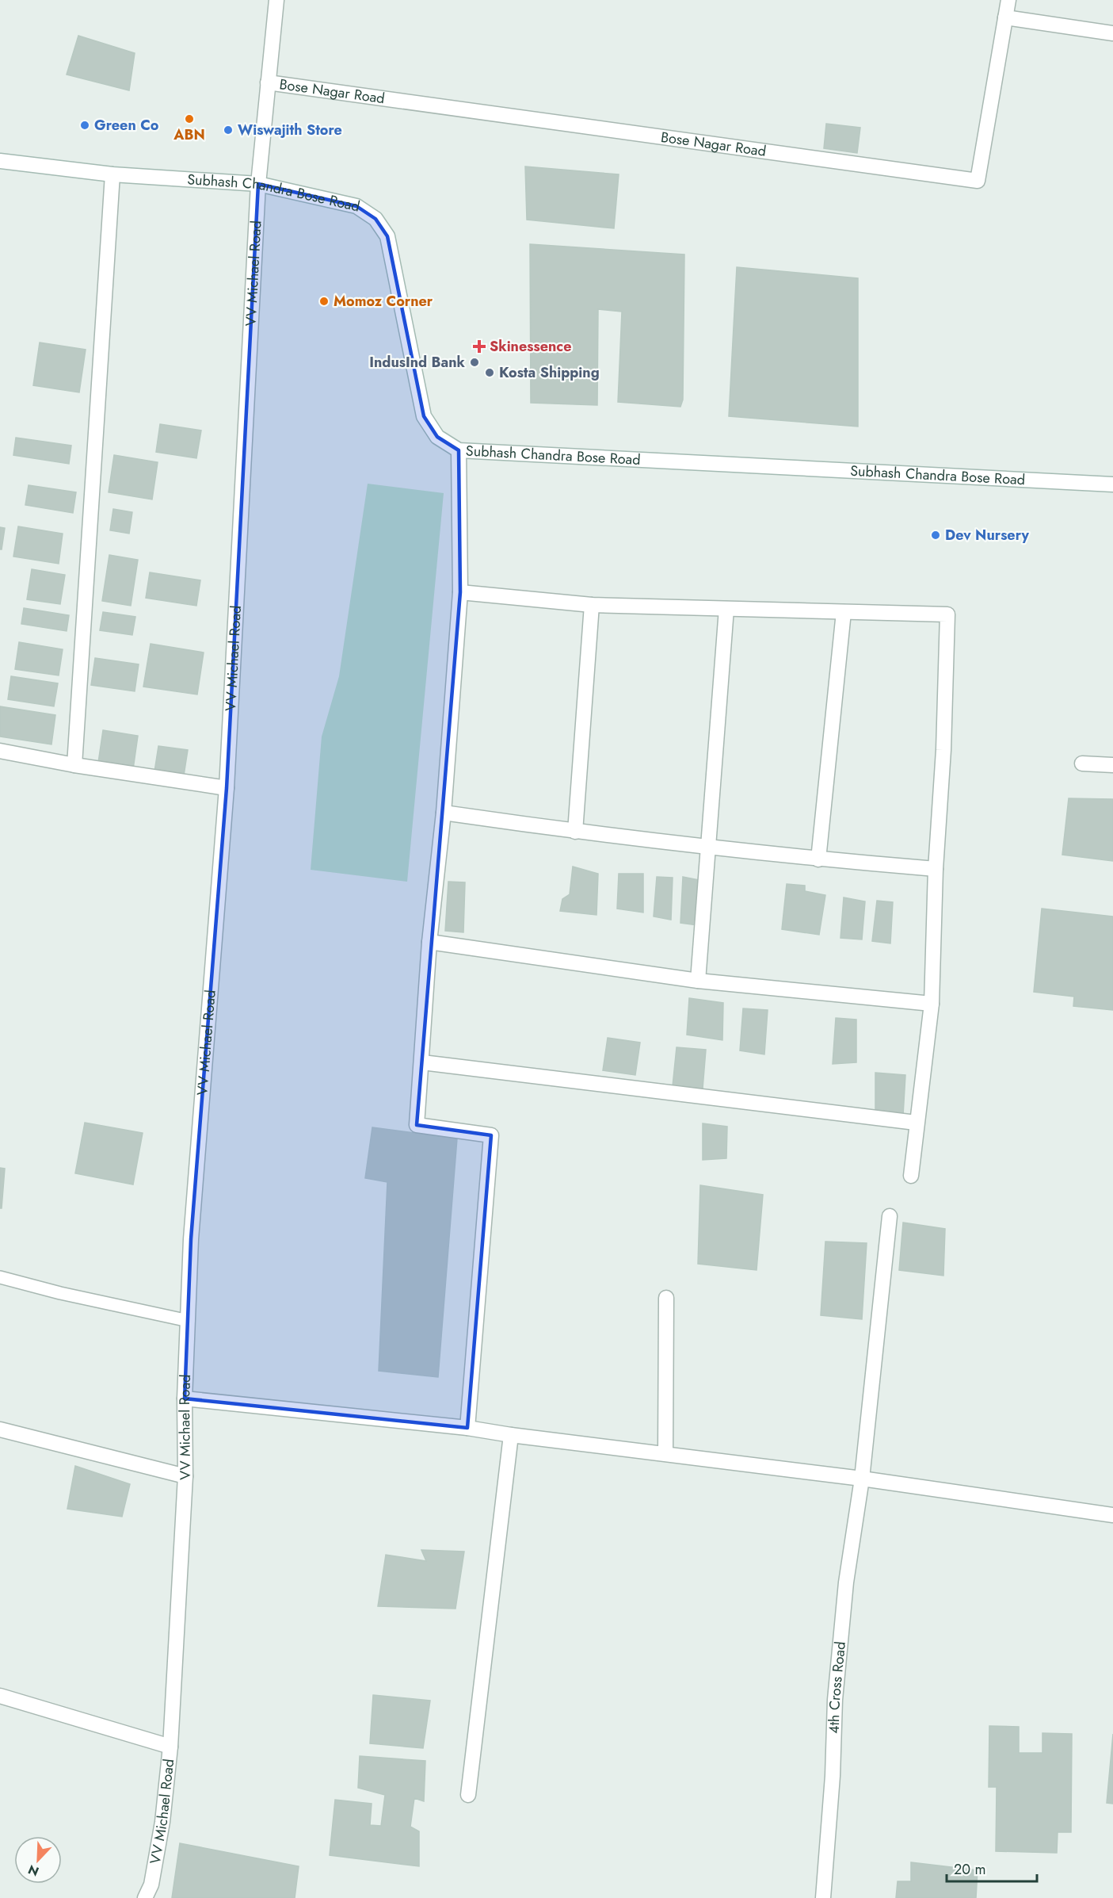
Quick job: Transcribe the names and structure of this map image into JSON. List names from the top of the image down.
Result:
{
  "streets": {
    "street": [
      "Bose Nagar Road",
      "Subhash Chandra Bose Road",
      "VV Michael Road",
      "4th Cross Road"
    ]
  },
  "crossings": [
    ["Bose Nagar Road", "VV Michael Road"],
    ["Subhash Chandra Bose Road", "VV Michael Road"]
  ],
  "places": {
    "other": [
      "ABN",
      "Green Co",
      "Wiswajith Store",
      "Momoz Corner",
      "IndusInd Bank",
      "Kosta Shipping",
      "Dev Nursery"
    ],
    "health": ["Skinessence"]
  },
  "scale_bar": "20 m",
  "north": "bottom left"
}
